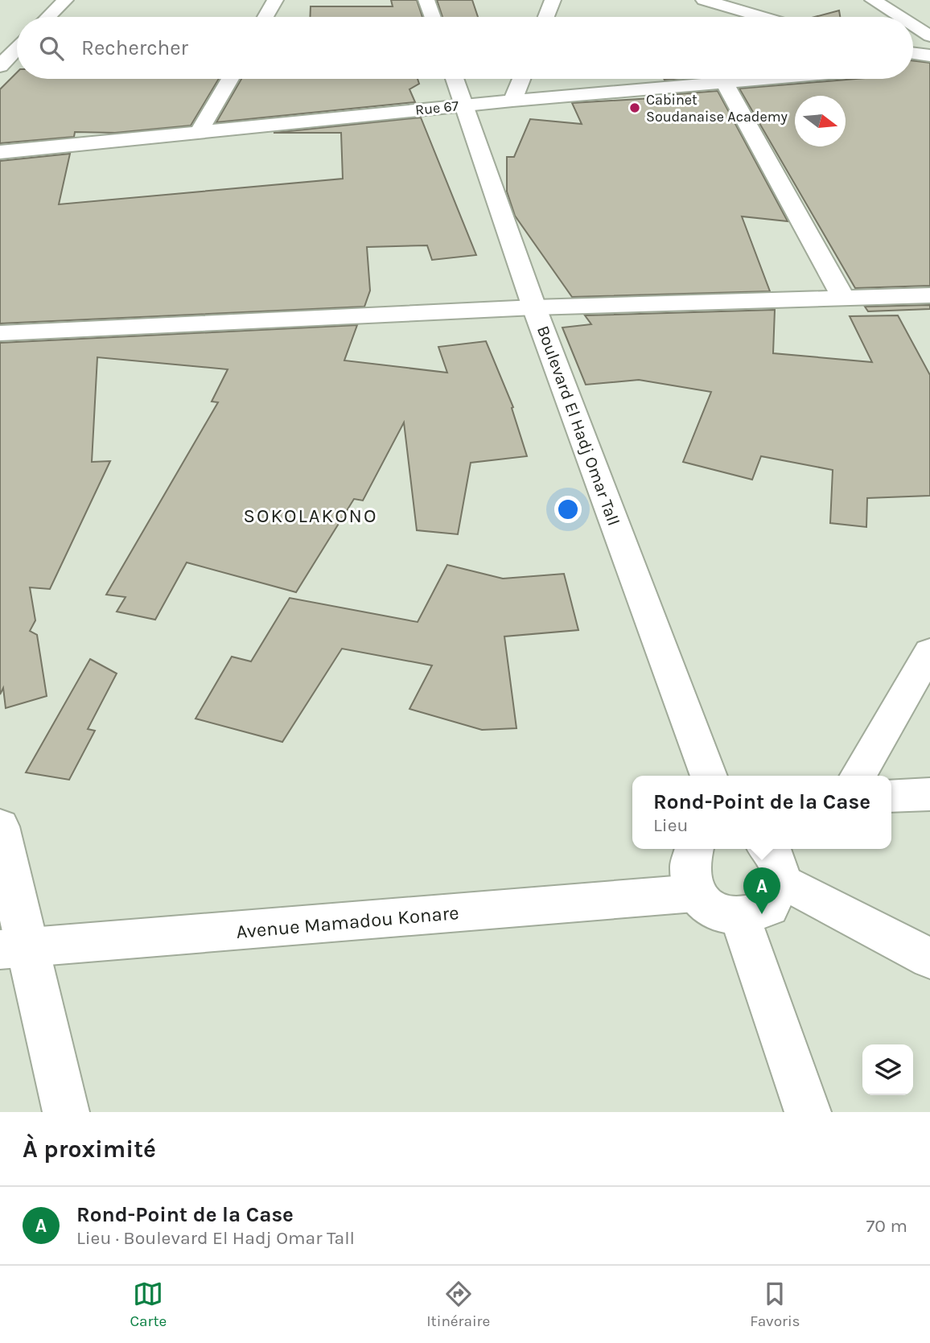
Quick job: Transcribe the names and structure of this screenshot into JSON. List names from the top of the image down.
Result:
{
  "streets": {
    "street": ["Rue 67", "Boulevard El Hadj Omar Tall", "Avenue Mamadou Konare"]
  },
  "crossings": [
    ["Rue 67", "Boulevard El Hadj Omar Tall"]
  ],
  "districts": ["SOKOLAKONO"],
  "places": ["Cabinet Soudanaise Academy"],
  "north": "right",
  "page": {
    "search": "Rechercher",
    "popup": ["Rond-Point de la Case", "Lieu"],
    "pins": "A",
    "heading": "À proximité",
    "list": [
      {
        "mark": "A",
        "name": "Rond-Point de la Case",
        "note": "Lieu · Boulevard El Hadj Omar Tall",
        "value": "70 m"
      }
    ],
    "nav": ["Carte", "Itinéraire", "Favoris"]
  }
}
